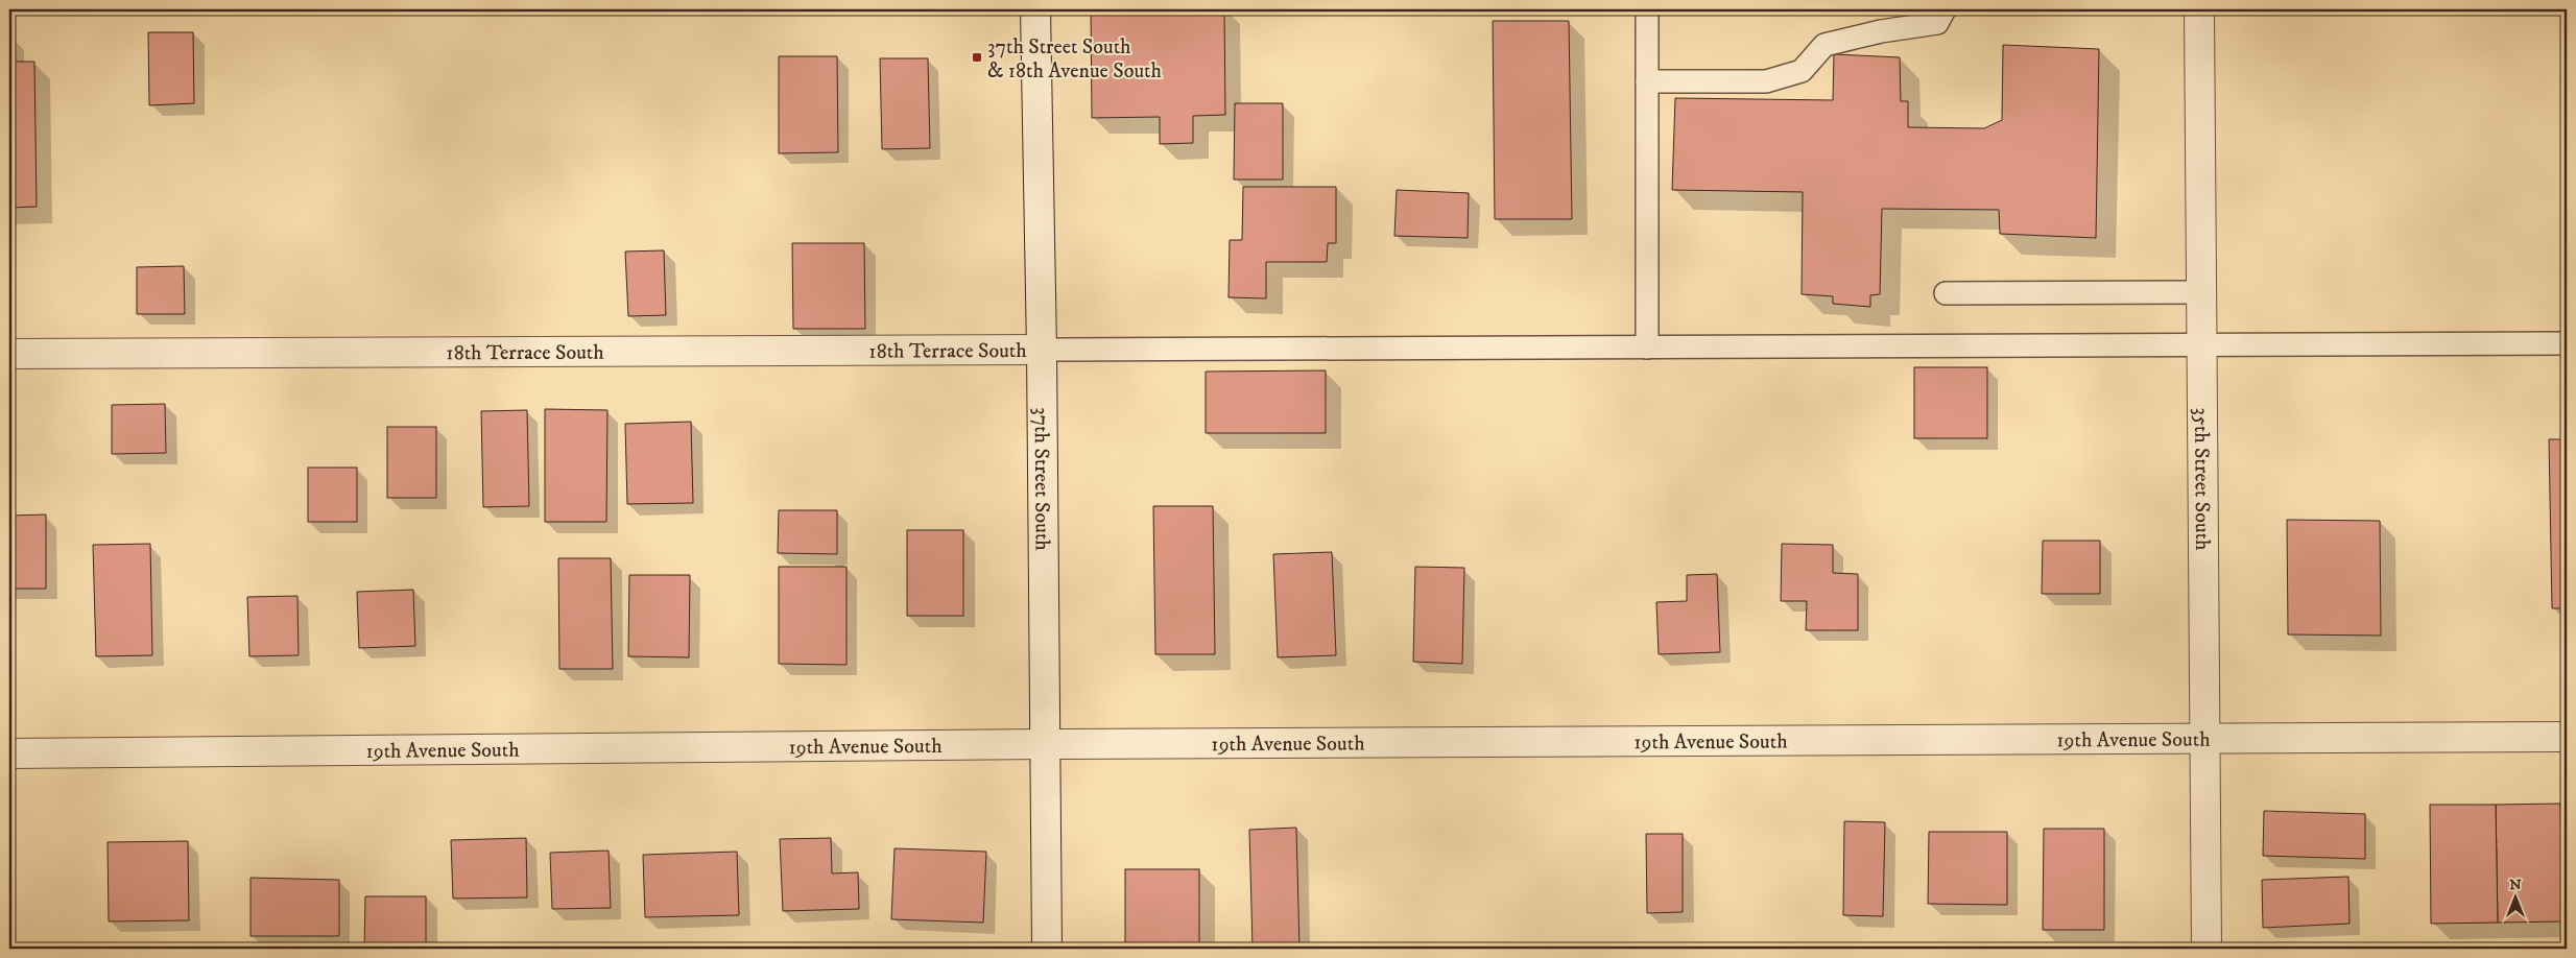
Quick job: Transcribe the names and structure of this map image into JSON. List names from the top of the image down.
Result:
{
  "streets": {
    "street": [
      "18th Terrace South",
      "37th Street South",
      "35th Street South",
      "19th Avenue South"
    ]
  },
  "crossings": [
    ["18th Terrace South", "37th Street South"],
    ["37th Street South", "19th Avenue South"],
    ["35th Street South", "19th Avenue South"]
  ],
  "places": {
    "transit": ["37th Street South & 18th Avenue South"]
  },
  "north": "top"
}
